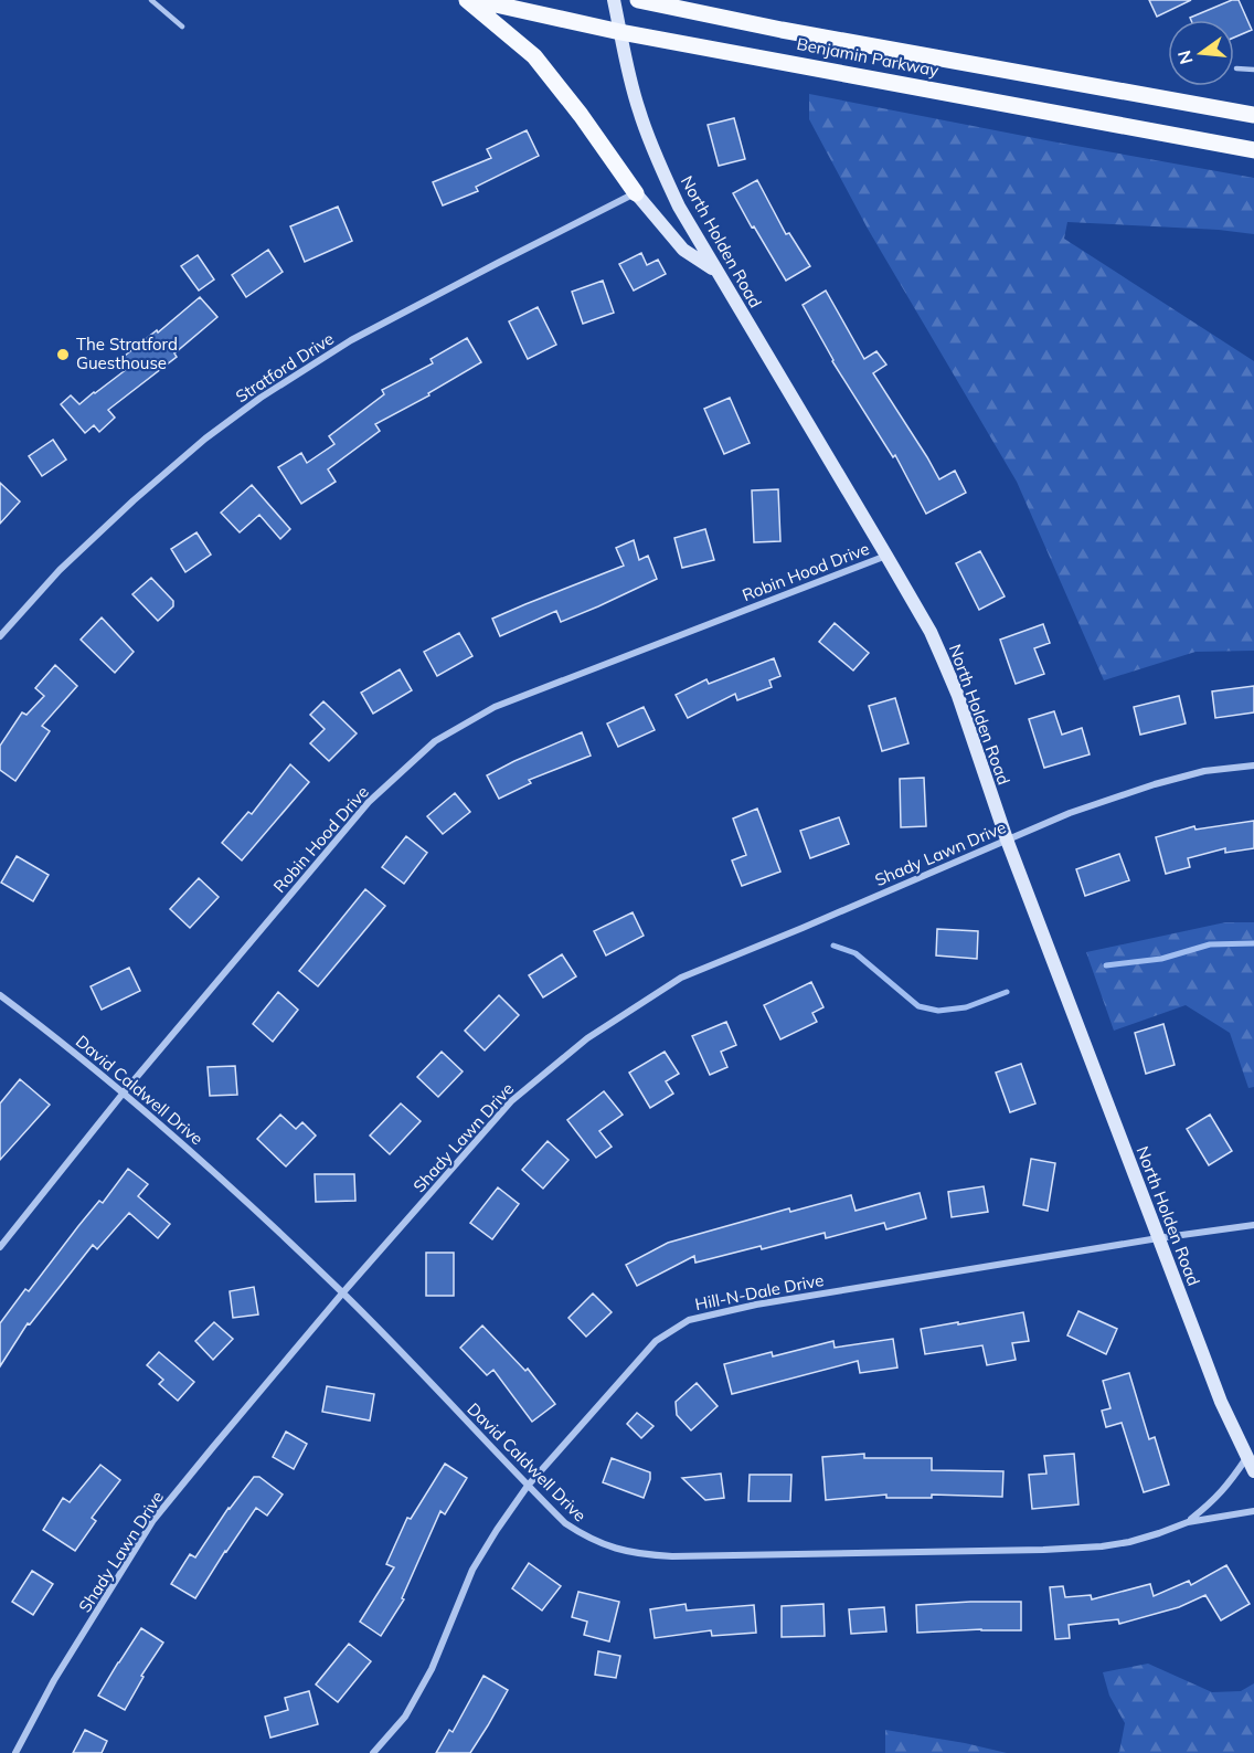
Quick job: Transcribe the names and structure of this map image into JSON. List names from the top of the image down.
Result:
{
  "streets": {
    "main road": ["Benjamin Parkway", "North Holden Road"],
    "street": [
      "Stratford Drive",
      "Robin Hood Drive",
      "Shady Lawn Drive",
      "David Caldwell Drive",
      "Hill-N-Dale Drive"
    ]
  },
  "crossings": [
    ["Benjamin Parkway", "North Holden Road"],
    ["North Holden Road", "Robin Hood Drive"],
    ["North Holden Road", "Shady Lawn Drive"],
    ["North Holden Road", "David Caldwell Drive"],
    ["North Holden Road", "Hill-N-Dale Drive"],
    ["Robin Hood Drive", "David Caldwell Drive"],
    ["Shady Lawn Drive", "David Caldwell Drive"],
    ["David Caldwell Drive", "Hill-N-Dale Drive"]
  ],
  "places": ["The Stratford Guesthouse"],
  "north": "left"
}
